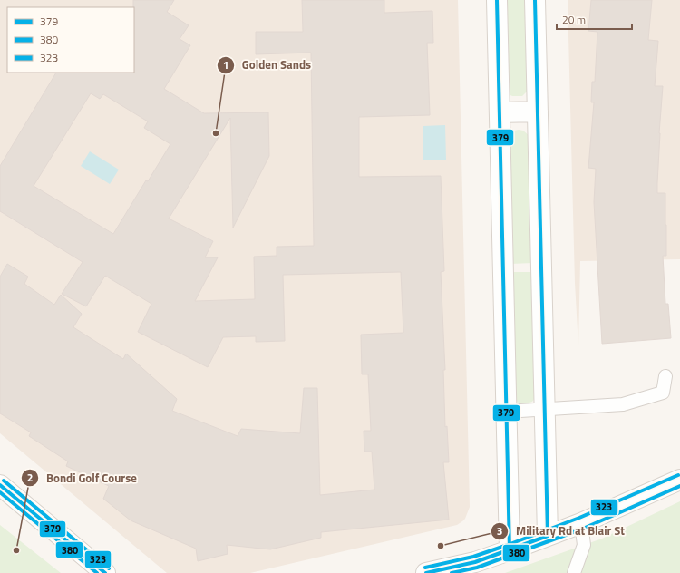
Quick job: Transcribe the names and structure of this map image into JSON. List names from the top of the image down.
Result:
{
  "places": ["Golden Sands", "Military Rd at Blair St", "Bondi Golf Course"],
  "lines": ["transit line 379", "transit line 323", "transit line 380"],
  "legend": ["379", "380", "323"],
  "scale_bar": "20 m"
}
